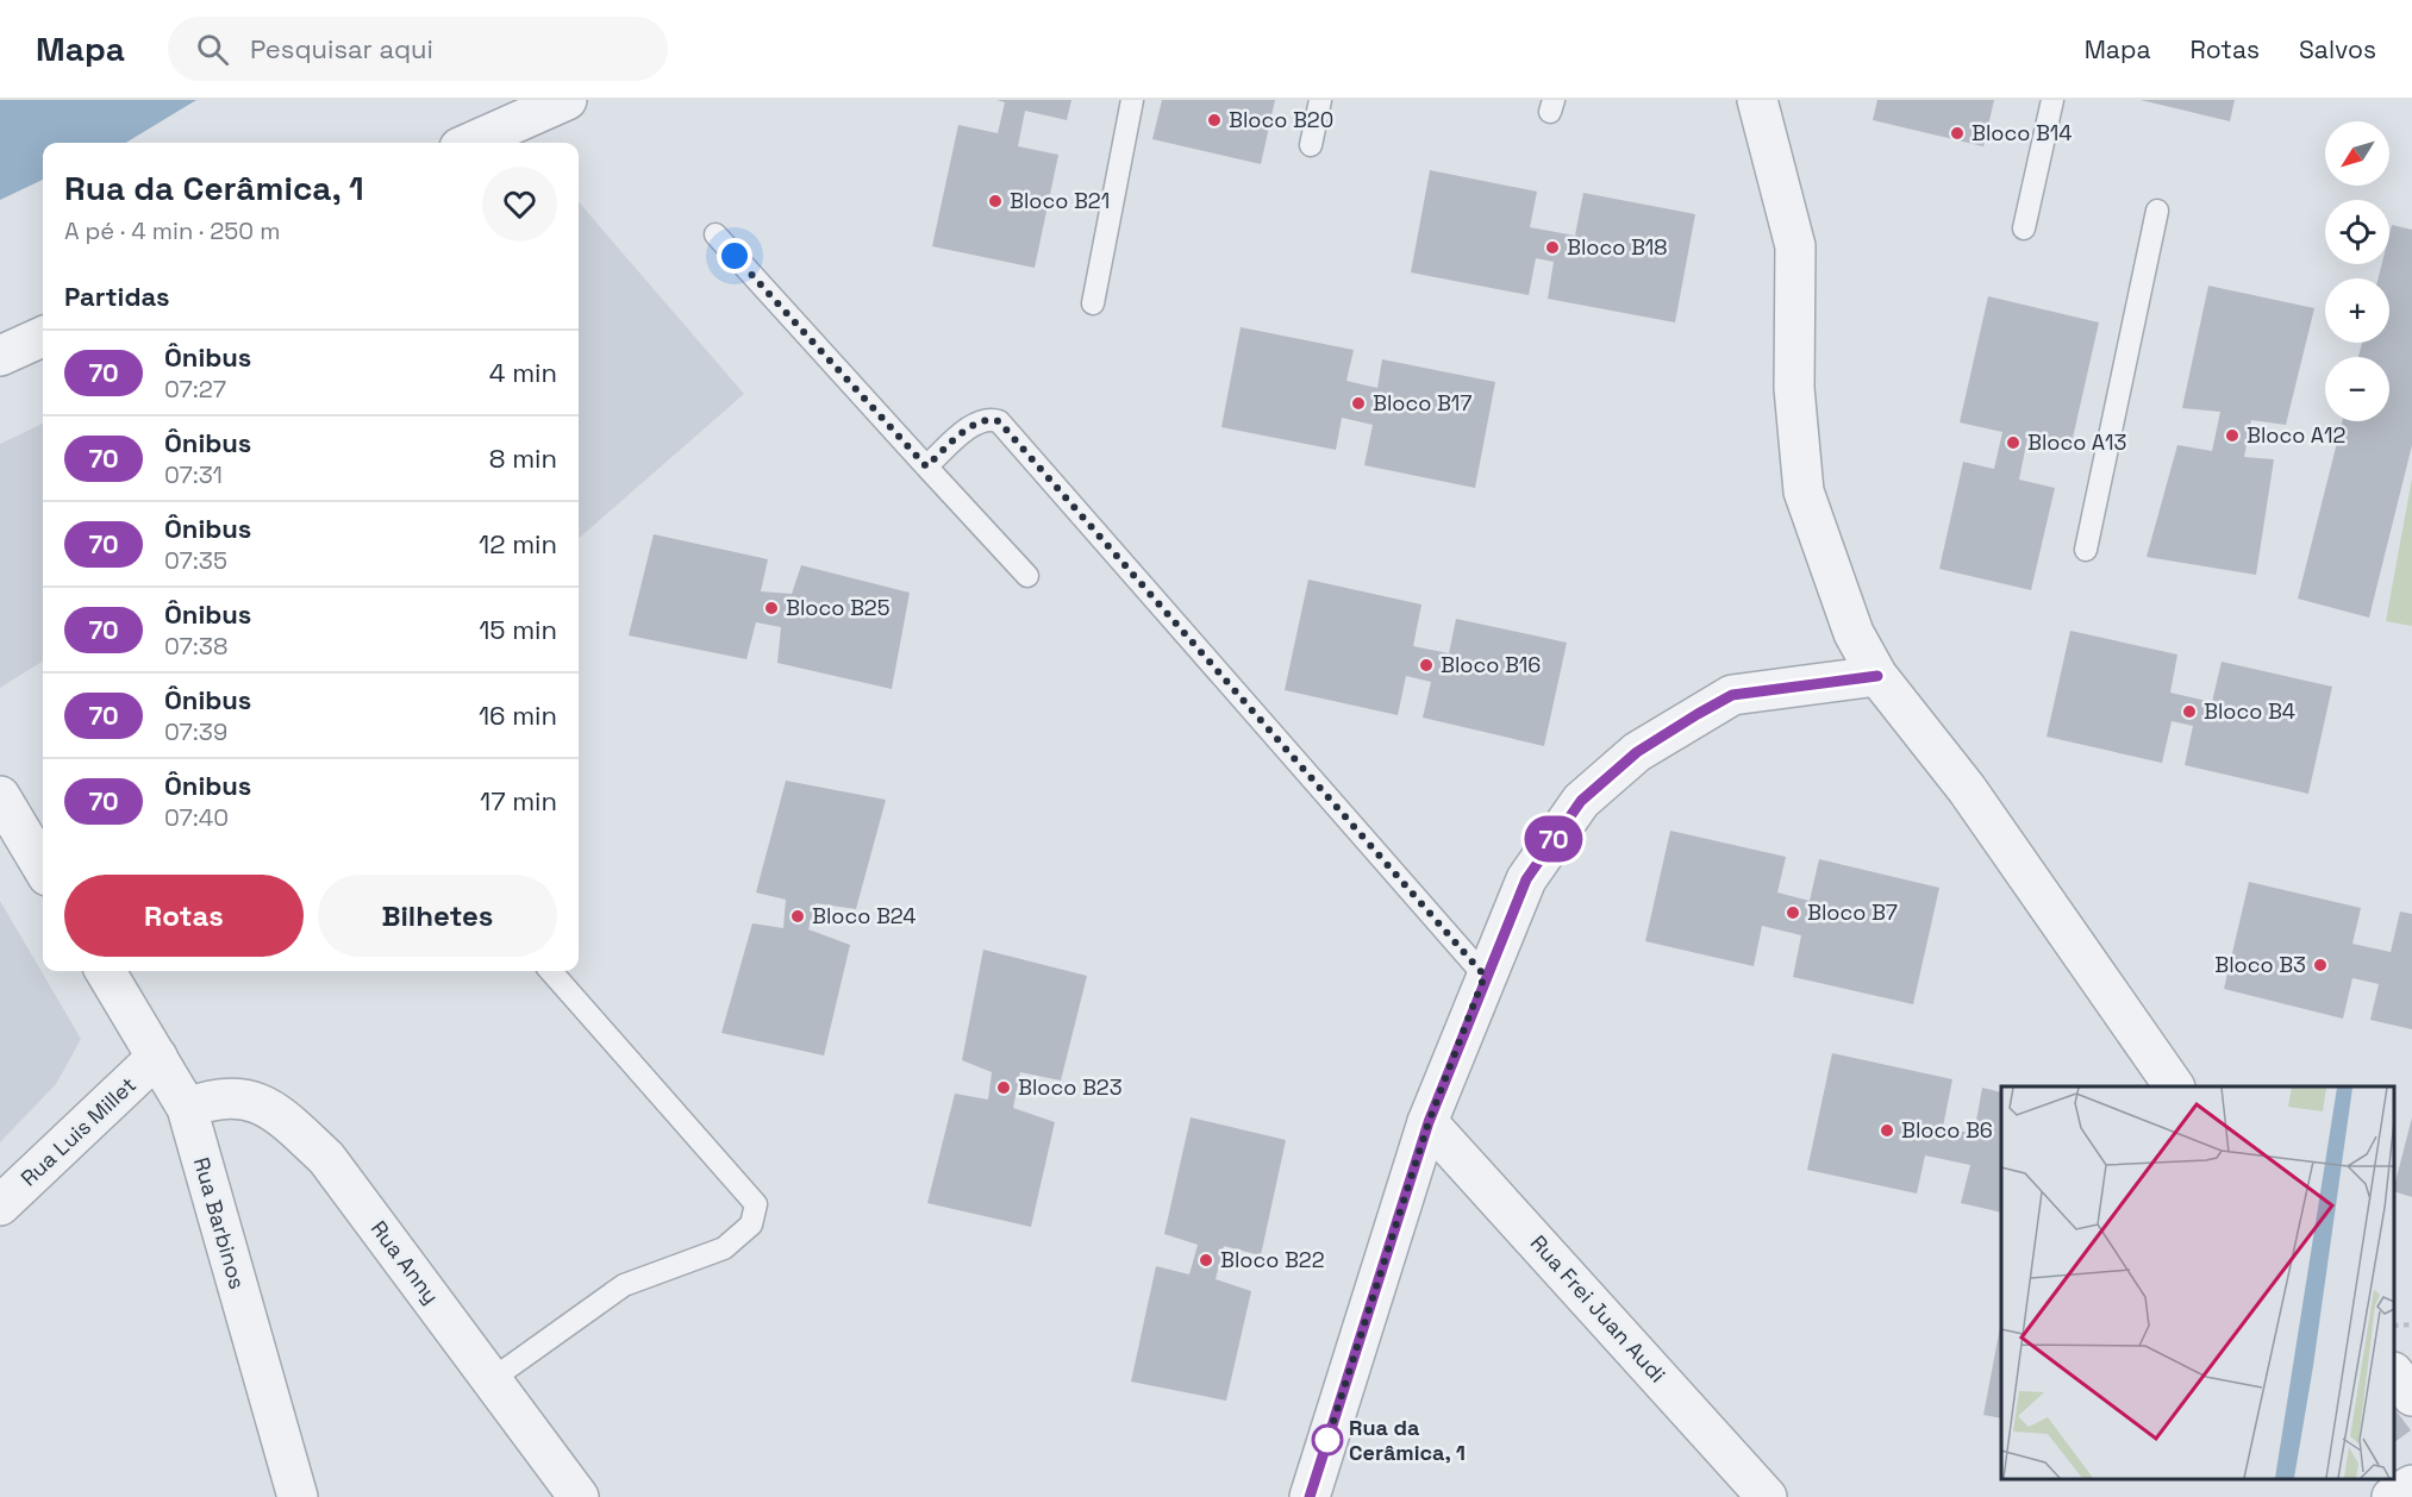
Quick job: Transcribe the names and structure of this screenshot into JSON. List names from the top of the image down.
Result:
{
  "streets": {
    "street": [
      "Rua Luis Millet",
      "Rua Barbinos",
      "Rua Anny",
      "Rua Frei Juan Audi"
    ]
  },
  "crossings": [
    ["Rua Luis Millet", "Rua Barbinos"],
    ["Rua Barbinos", "Rua Anny"]
  ],
  "places": [
    "Bloco B20",
    "Bloco B14",
    "Bloco B21",
    "Bloco B18",
    "Bloco B17",
    "Bloco A12",
    "Bloco A13",
    "Bloco B25",
    "Bloco B16",
    "Bloco B4",
    "Bloco B7",
    "Bloco B24",
    "Bloco B3",
    "Bloco B23",
    "Bloco B6",
    "Bloco B22",
    "Rua da Cerâmica, 1"
  ],
  "lines": ["bus line 70"],
  "north": "bottom left",
  "page": {
    "header": "Mapa",
    "search": "Pesquisar aqui",
    "nav": ["Mapa", "Rotas", "Salvos"],
    "on_map": "70",
    "map_buttons": ["+", "−"],
    "heading": [
      ["Rua da Cerâmica, 1", "A pé · 4 min · 250 m"],
      "Partidas"
    ],
    "list": [
      {
        "mark": "70",
        "name": "Ônibus",
        "note": "07:27",
        "value": "4 min"
      },
      {
        "mark": "70",
        "name": "Ônibus",
        "note": "07:31",
        "value": "8 min"
      },
      {
        "mark": "70",
        "name": "Ônibus",
        "note": "07:35",
        "value": "12 min"
      },
      {
        "mark": "70",
        "name": "Ônibus",
        "note": "07:38",
        "value": "15 min"
      },
      {
        "mark": "70",
        "name": "Ônibus",
        "note": "07:39",
        "value": "16 min"
      },
      {
        "mark": "70",
        "name": "Ônibus",
        "note": "07:40",
        "value": "17 min"
      }
    ],
    "buttons": ["Rotas", "Bilhetes"]
  }
}
